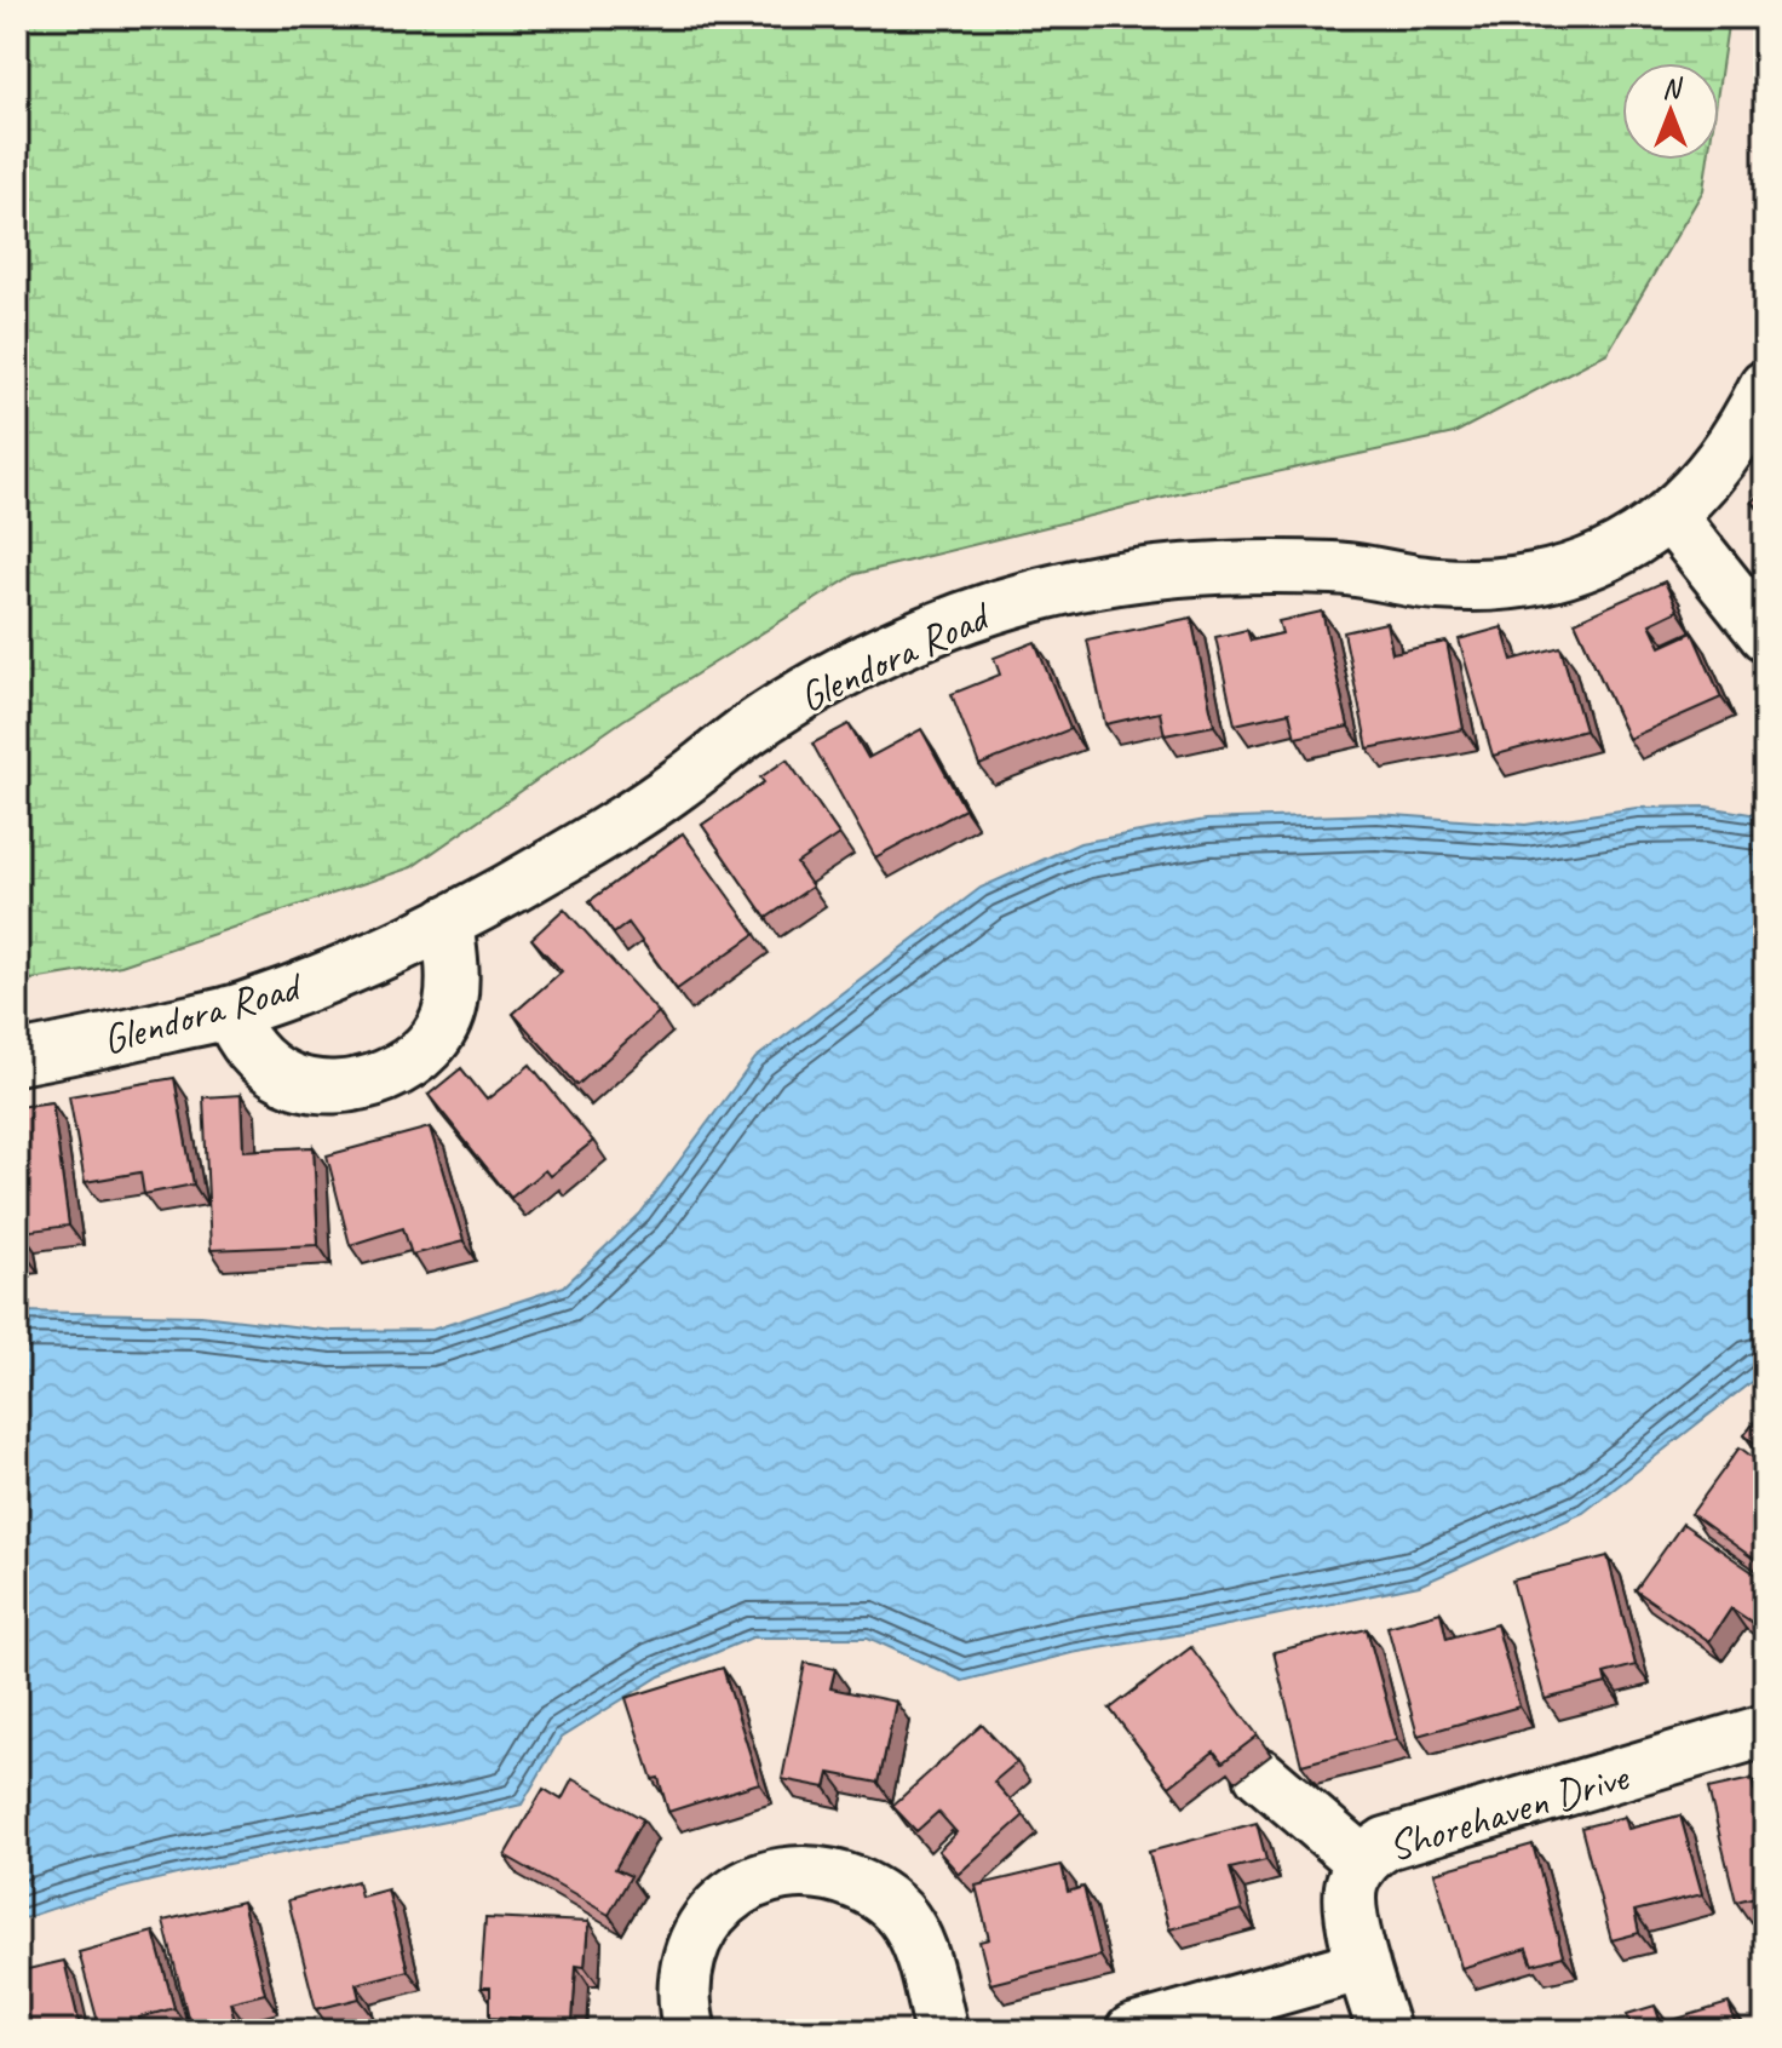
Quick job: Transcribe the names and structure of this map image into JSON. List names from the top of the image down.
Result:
{
  "streets": {
    "street": ["Glendora Road", "Shorehaven Drive"]
  },
  "north": "top"
}
